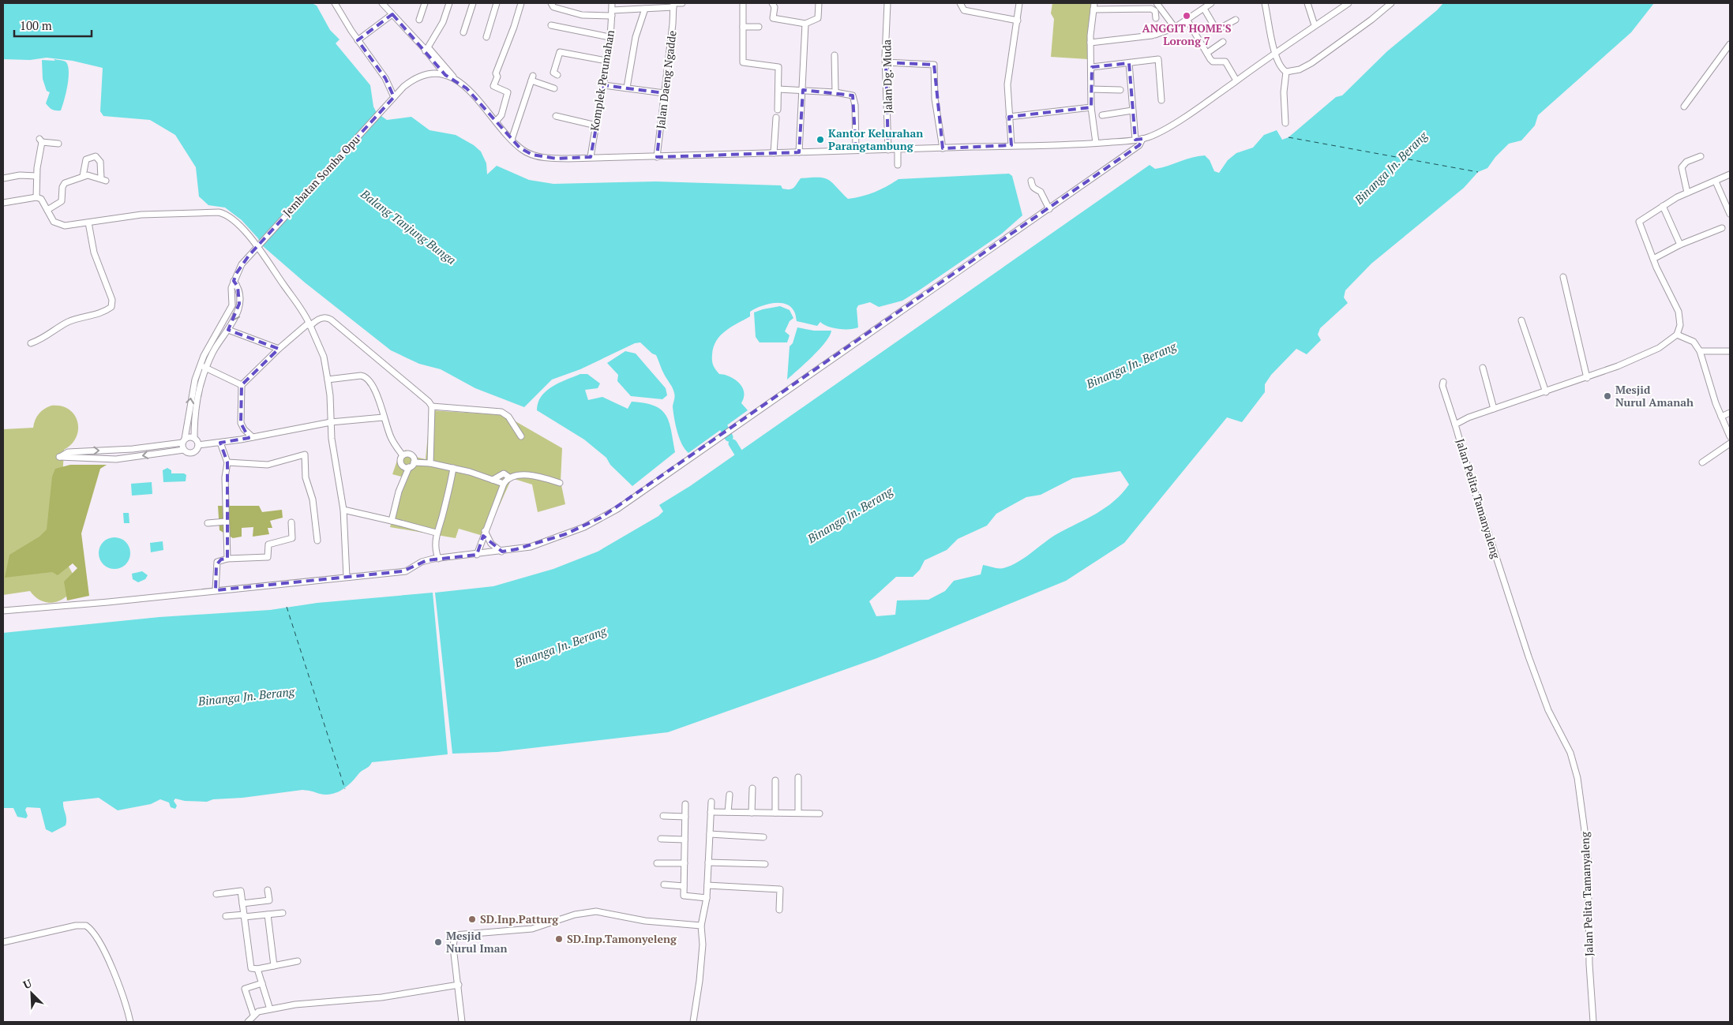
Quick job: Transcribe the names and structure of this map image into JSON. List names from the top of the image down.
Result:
{
  "streets": {
    "street": [
      "Jalan Dg. Muda",
      "Jalan Daeng Ngadde",
      "Komplek Perumahan",
      "Jembatan Somba Opu",
      "Jalan Pelita Tamanyaleng"
    ]
  },
  "water": ["Binanga Jn. Berang", "Balang Tanjung Bunga"],
  "places": [
    "ANGGIT HOME'S Lorong 7",
    "Kantor Kelurahan Parangtambung",
    "Mesjid Nurul Amanah",
    "SD.Inp.Patturg",
    "SD.Inp.Tamonyeleng",
    "Mesjid Nurul Iman"
  ],
  "scale_bar": "100 m",
  "north": "top left"
}
